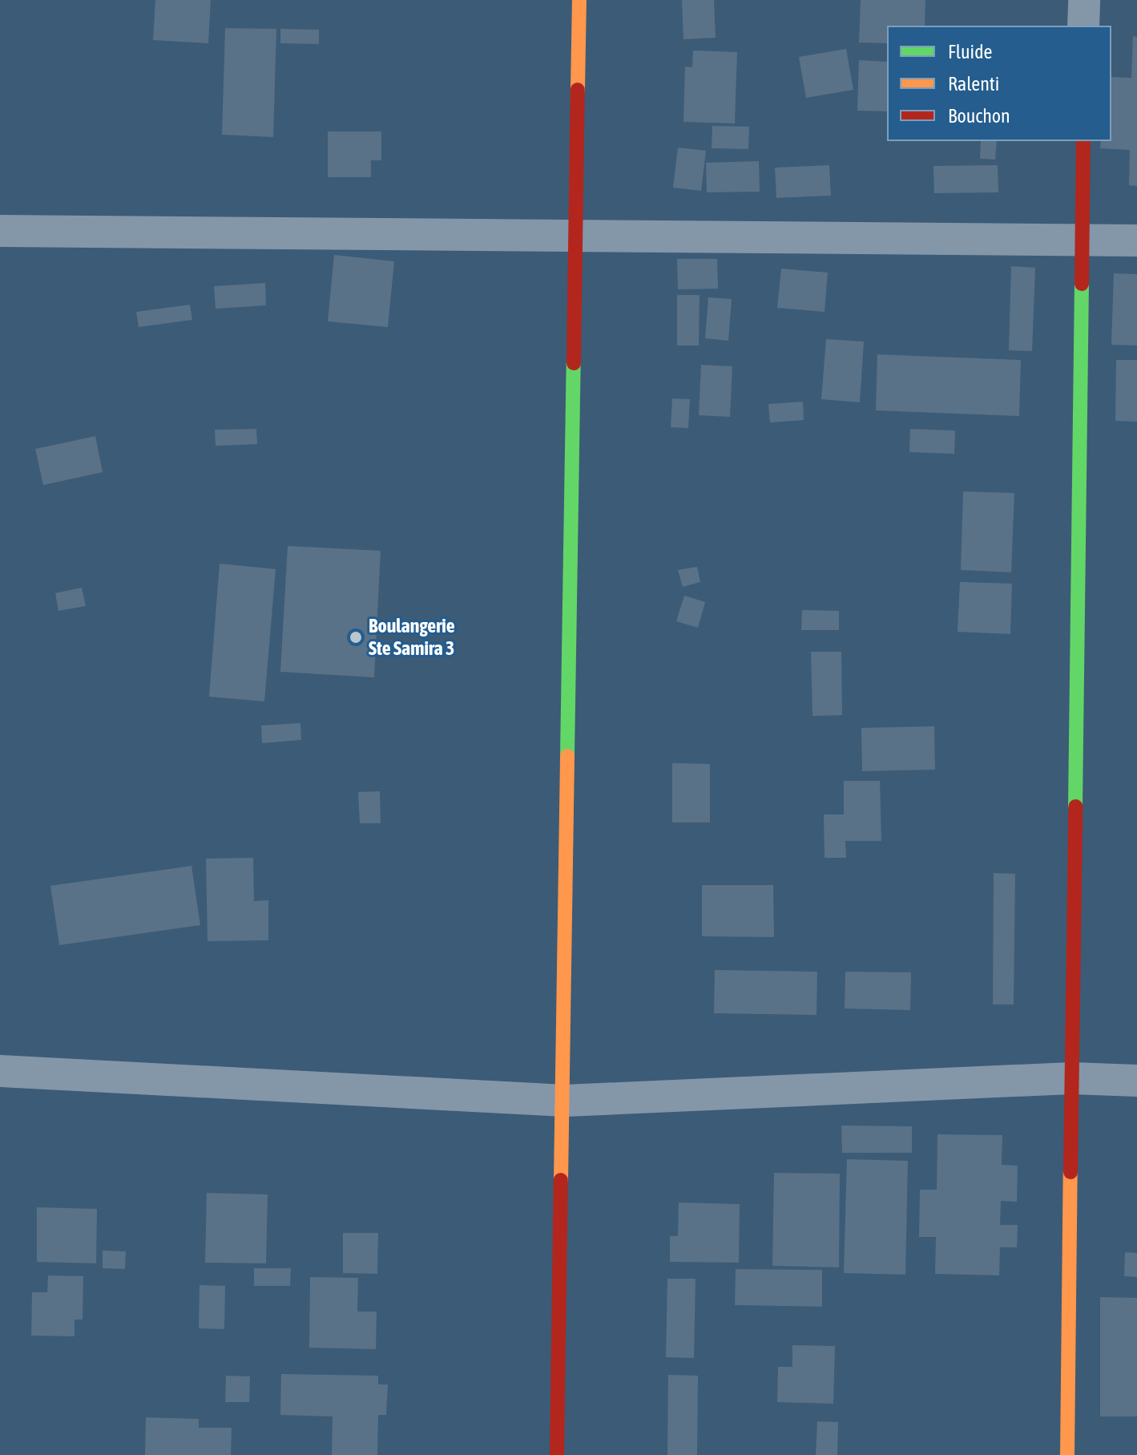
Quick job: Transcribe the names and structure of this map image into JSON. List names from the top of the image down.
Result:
{
  "places": ["Boulangerie Ste Samira 3"],
  "legend": ["Fluide", "Ralenti", "Bouchon"]
}
